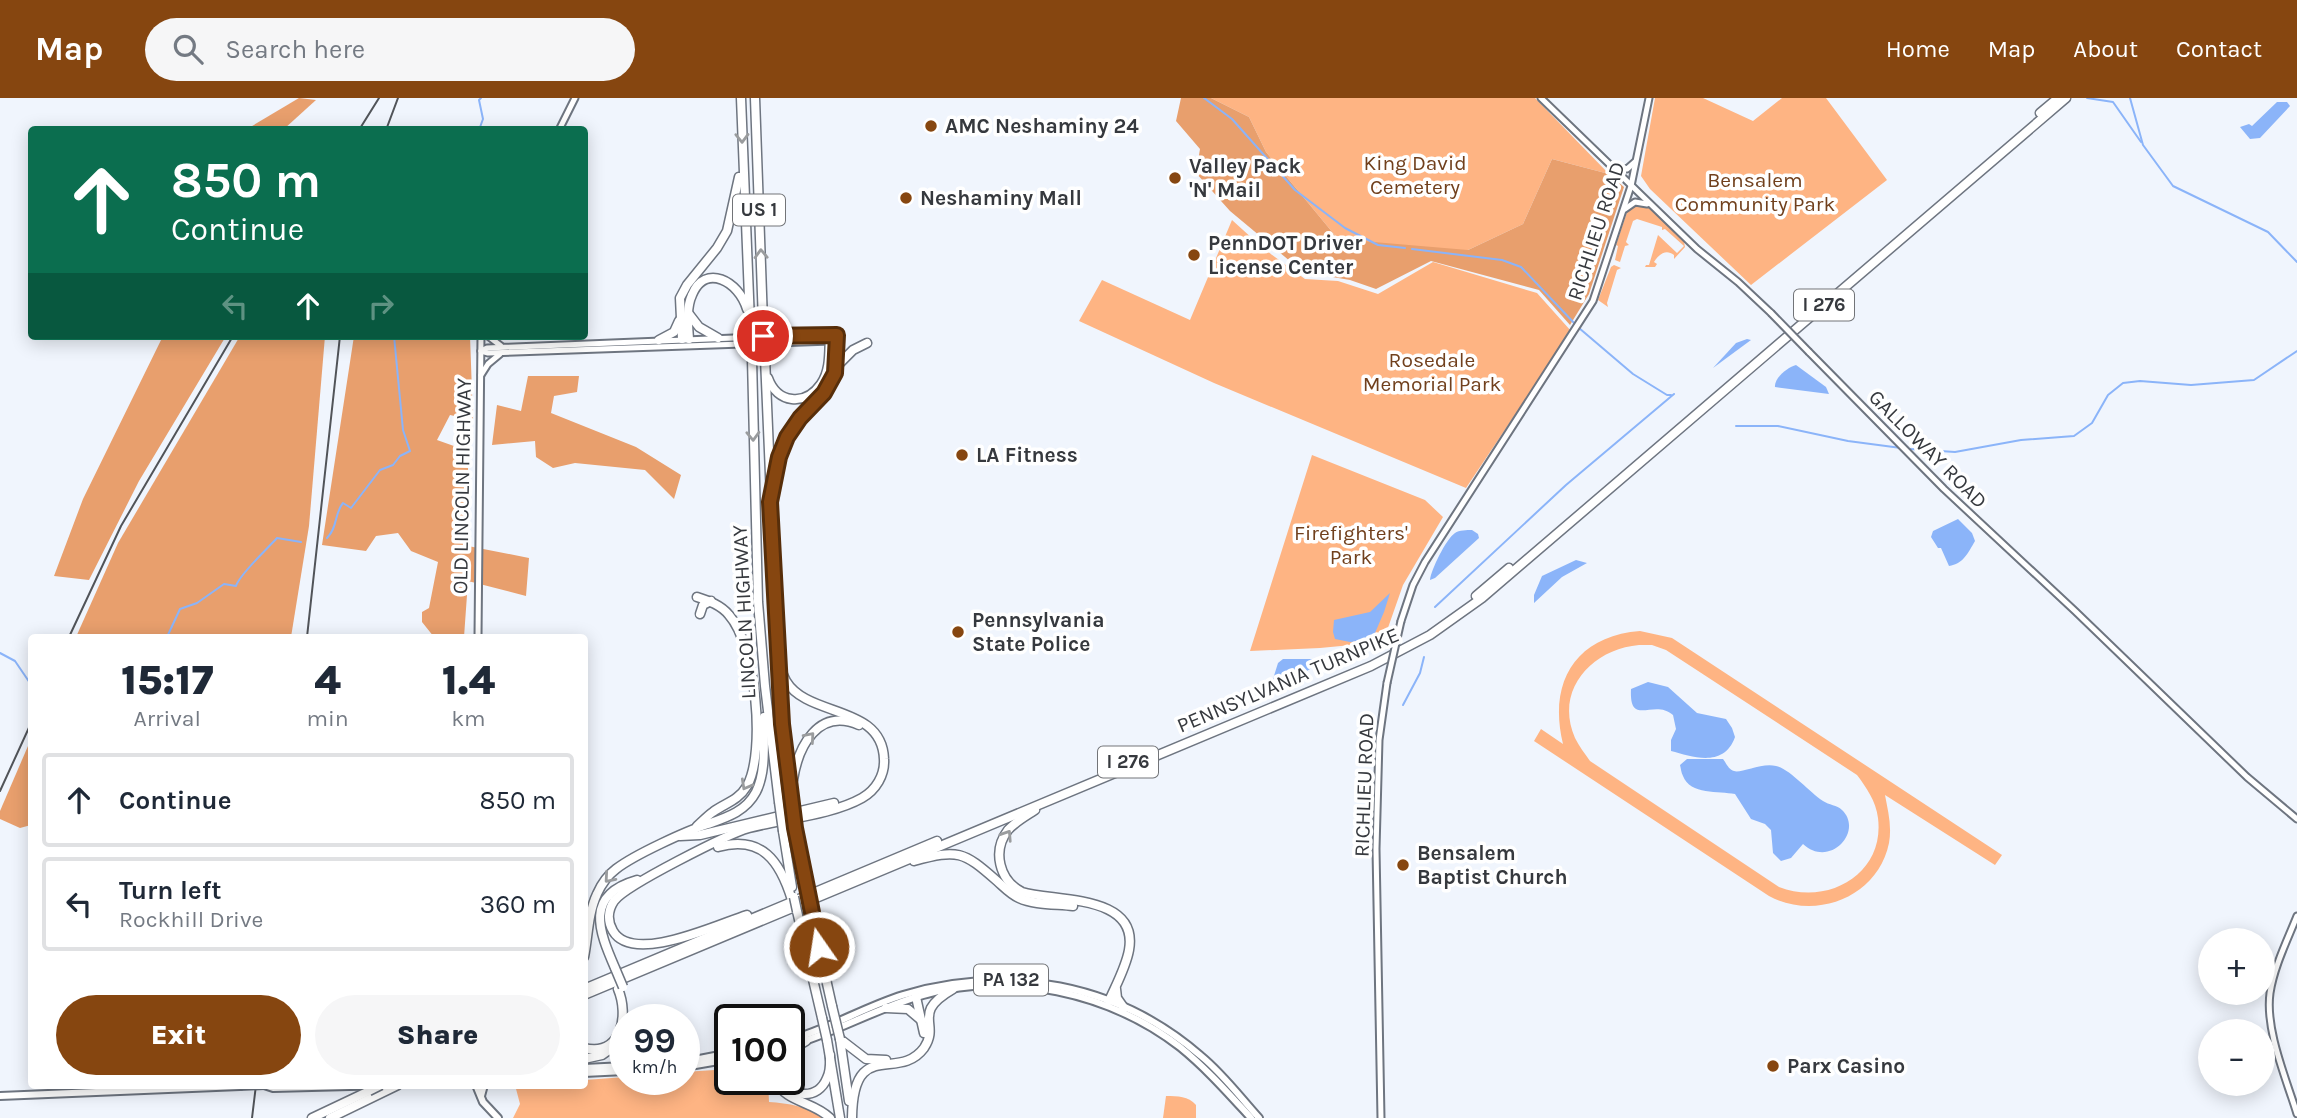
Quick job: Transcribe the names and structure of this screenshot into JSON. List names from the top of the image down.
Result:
{
  "streets": {
    "highway": [
      "US 1",
      "I 276",
      "LINCOLN HIGHWAY",
      "PENNSYLVANIA TURNPIKE"
    ],
    "main road": [
      "RICHLIEU ROAD",
      "GALLOWAY ROAD",
      "OLD LINCOLN HIGHWAY",
      "PA 132"
    ]
  },
  "crossings": [
    ["RICHLIEU ROAD", "GALLOWAY ROAD"],
    ["LINCOLN HIGHWAY", "PENNSYLVANIA TURNPIKE"]
  ],
  "parks": [
    "King David Cemetery",
    "Bensalem Community Park",
    "Rosedale Memorial Park",
    "Firefighters' Park"
  ],
  "places": [
    "AMC Neshaminy 24",
    "Valley Pack 'N' Mail",
    "Neshaminy Mall",
    "PennDOT Driver License Center",
    "LA Fitness",
    "Pennsylvania State Police",
    "Bensalem Baptist Church",
    "Parx Casino"
  ],
  "page": {
    "header": "Map",
    "search": "Search here",
    "nav": [
      "Home",
      "Map",
      "About",
      "Contact"
    ],
    "turn": ["850 m", "Continue"],
    "eta": [
      "15:17",
      "Arrival",
      "4",
      "min",
      "1.4",
      "km"
    ],
    "list": [
      {
        "name": "Continue",
        "value": "850 m"
      },
      {
        "name": "Turn left",
        "note": "Rockhill Drive",
        "value": "360 m"
      }
    ],
    "map_buttons": ["+", "−"],
    "buttons": ["Exit", "Share"],
    "speed": "99 km/h",
    "limit": "100"
  }
}
